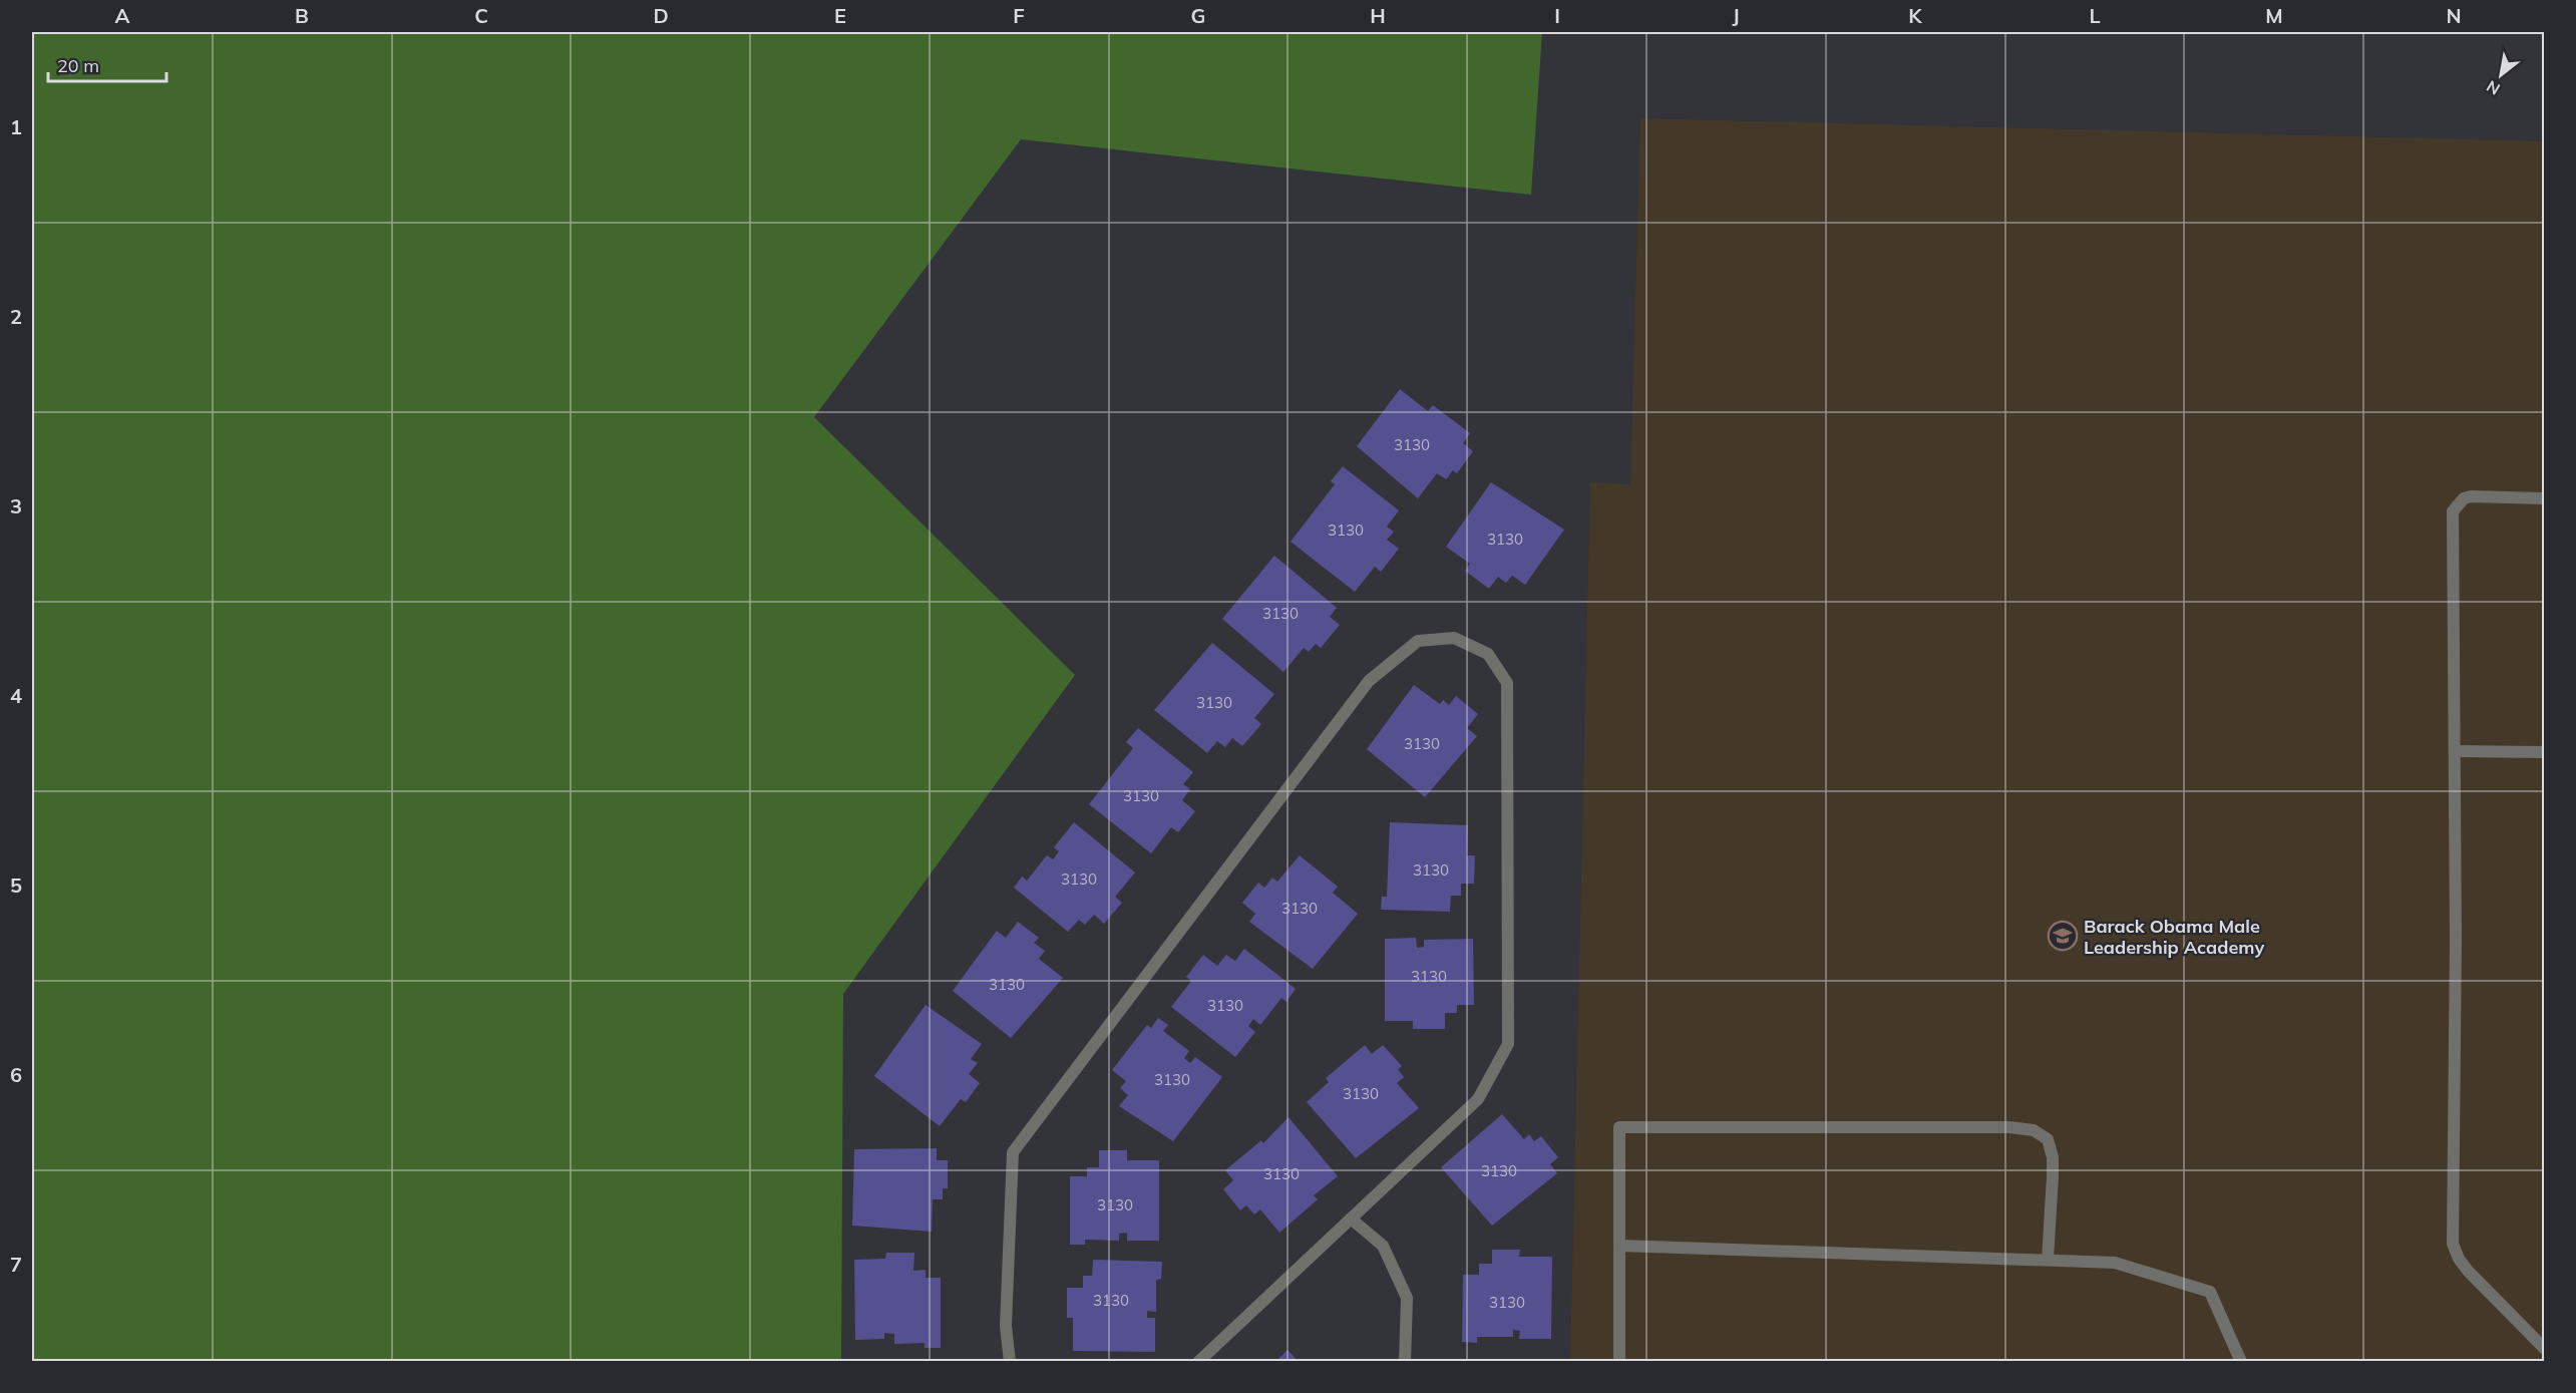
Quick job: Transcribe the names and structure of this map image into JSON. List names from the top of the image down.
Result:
{
  "places": {
    "school or university": ["Barack Obama Male Leadership Academy"]
  },
  "house_numbers": [
    "3130",
    "3130",
    "3130",
    "3130",
    "3130",
    "3130",
    "3130",
    "3130",
    "3130",
    "3130",
    "3130",
    "3130",
    "3130",
    "3130",
    "3130",
    "3130",
    "3130",
    "3130",
    "3130",
    "3130"
  ],
  "scale_bar": "20 m",
  "north": "bottom left",
  "grid": {
    "columns": [
      "A",
      "B",
      "C",
      "D",
      "E",
      "F",
      "G",
      "H",
      "I",
      "J",
      "K",
      "L",
      "M",
      "N"
    ],
    "rows": [
      "1",
      "2",
      "3",
      "4",
      "5",
      "6",
      "7"
    ]
  }
}
